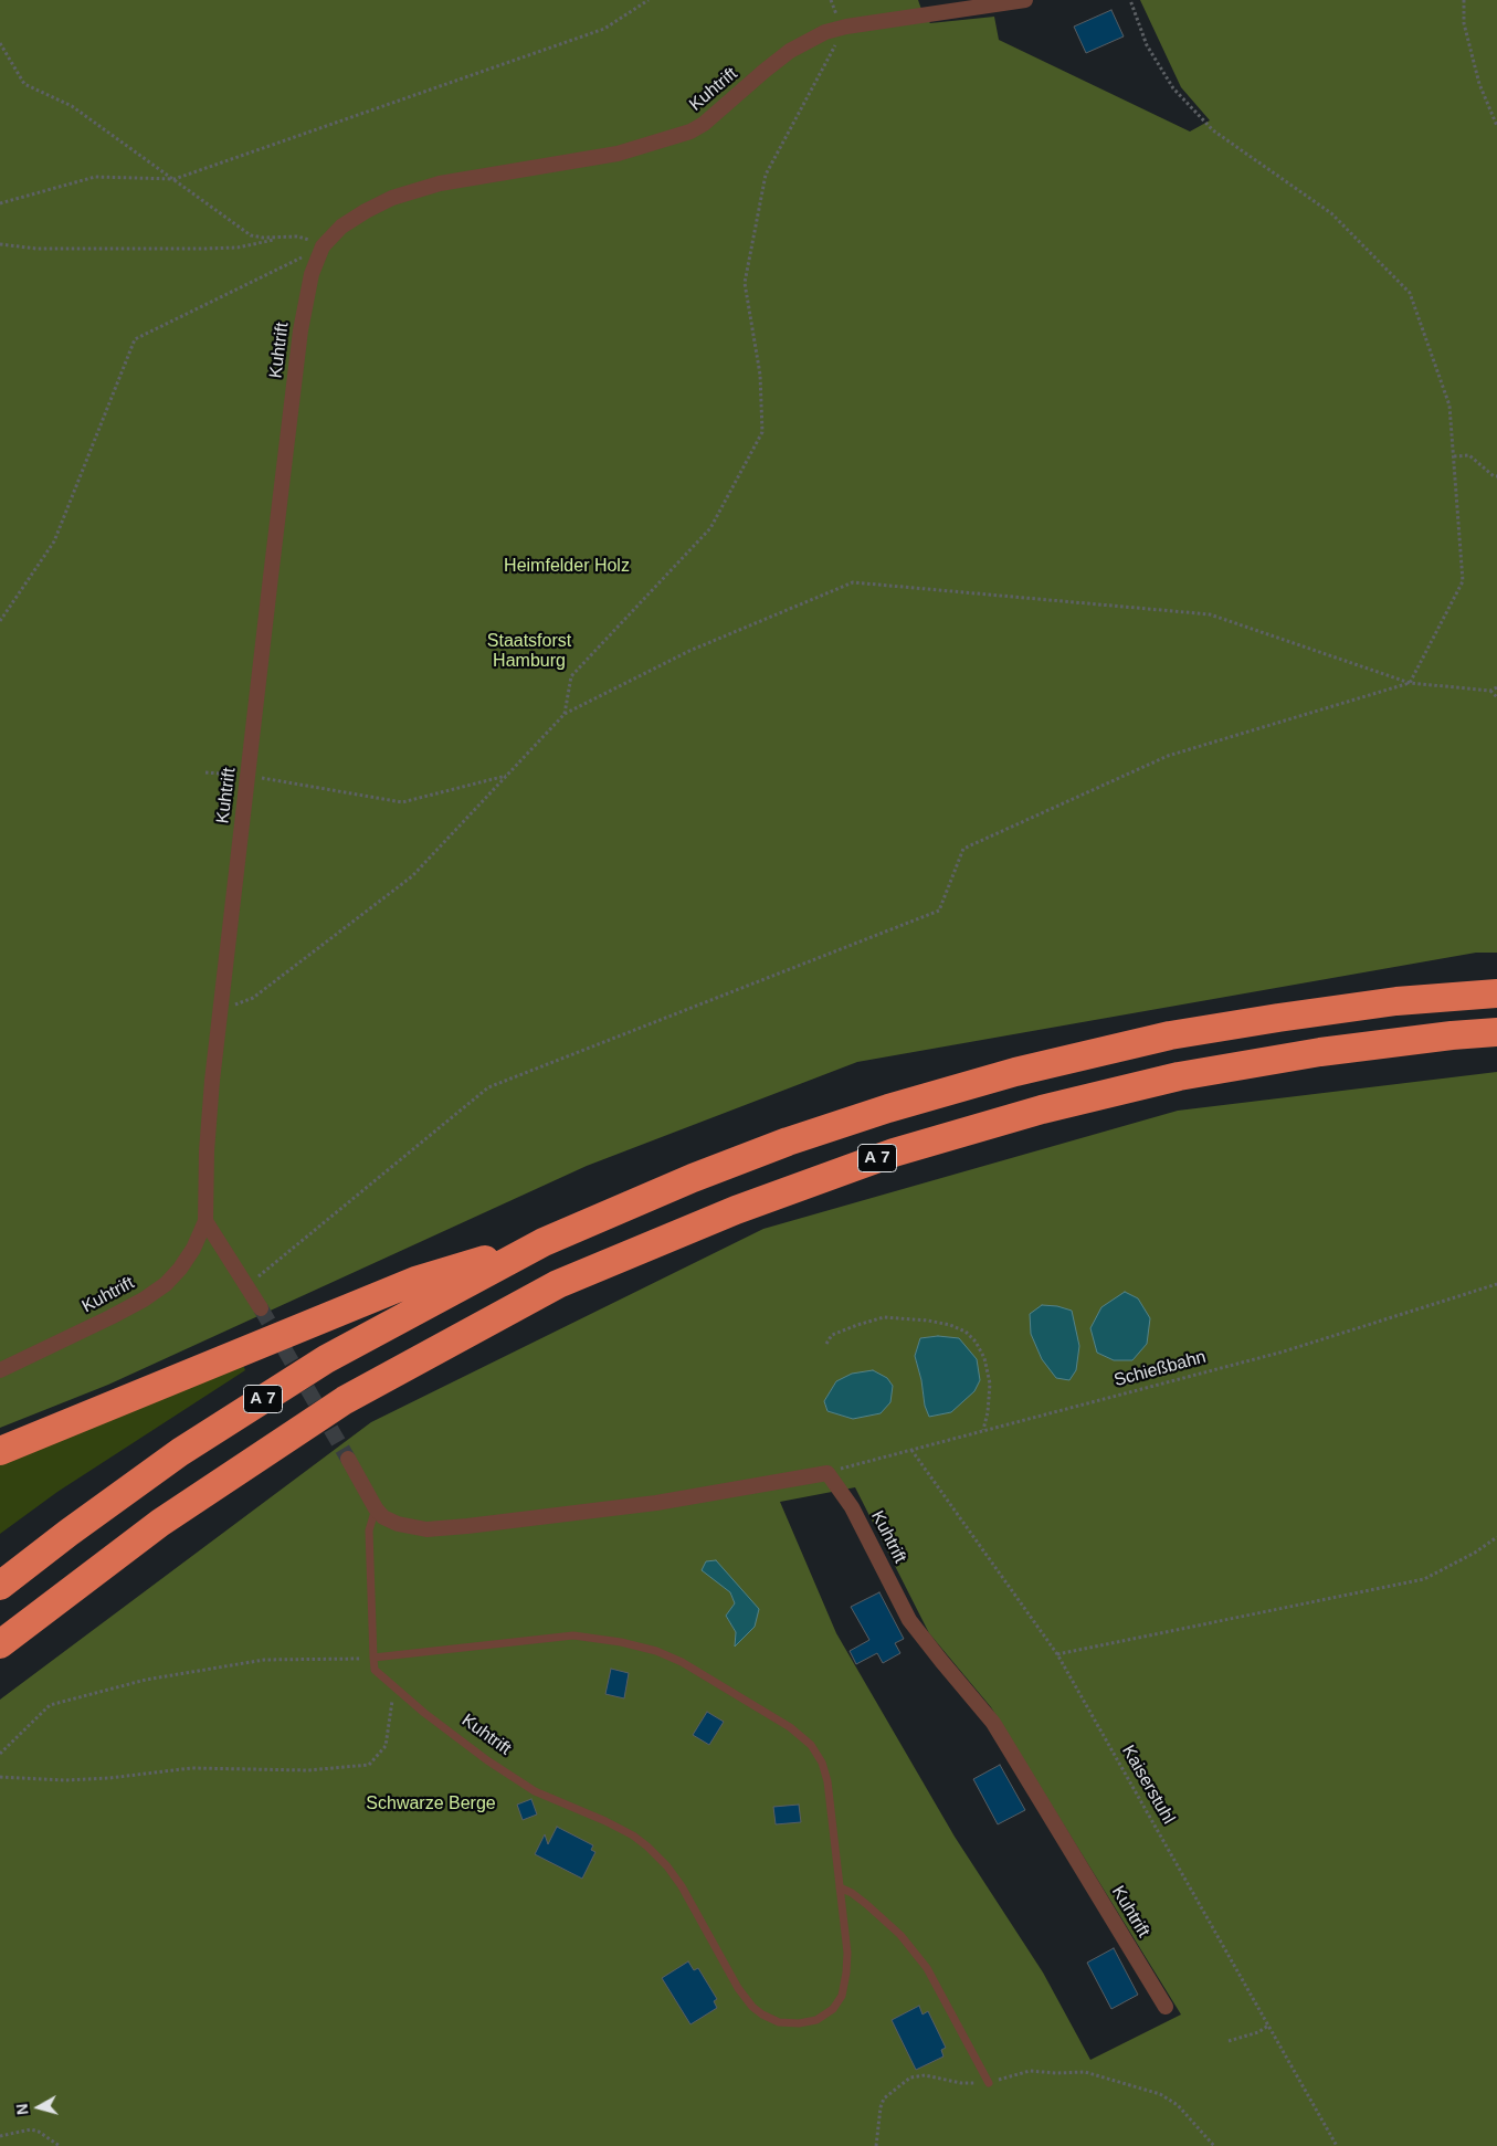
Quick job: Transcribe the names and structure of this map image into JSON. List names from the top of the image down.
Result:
{
  "streets": {
    "highway": ["A 7"],
    "street": ["Kuhtrift"],
    "path": ["Schießbahn", "Kaiserstuhl"]
  },
  "crossings": [
    ["Kuhtrift", "Schießbahn"],
    ["Schießbahn", "Kaiserstuhl"]
  ],
  "parks": ["Heimfelder Holz", "Staatsforst Hamburg", "Schwarze Berge"],
  "north": "left"
}
